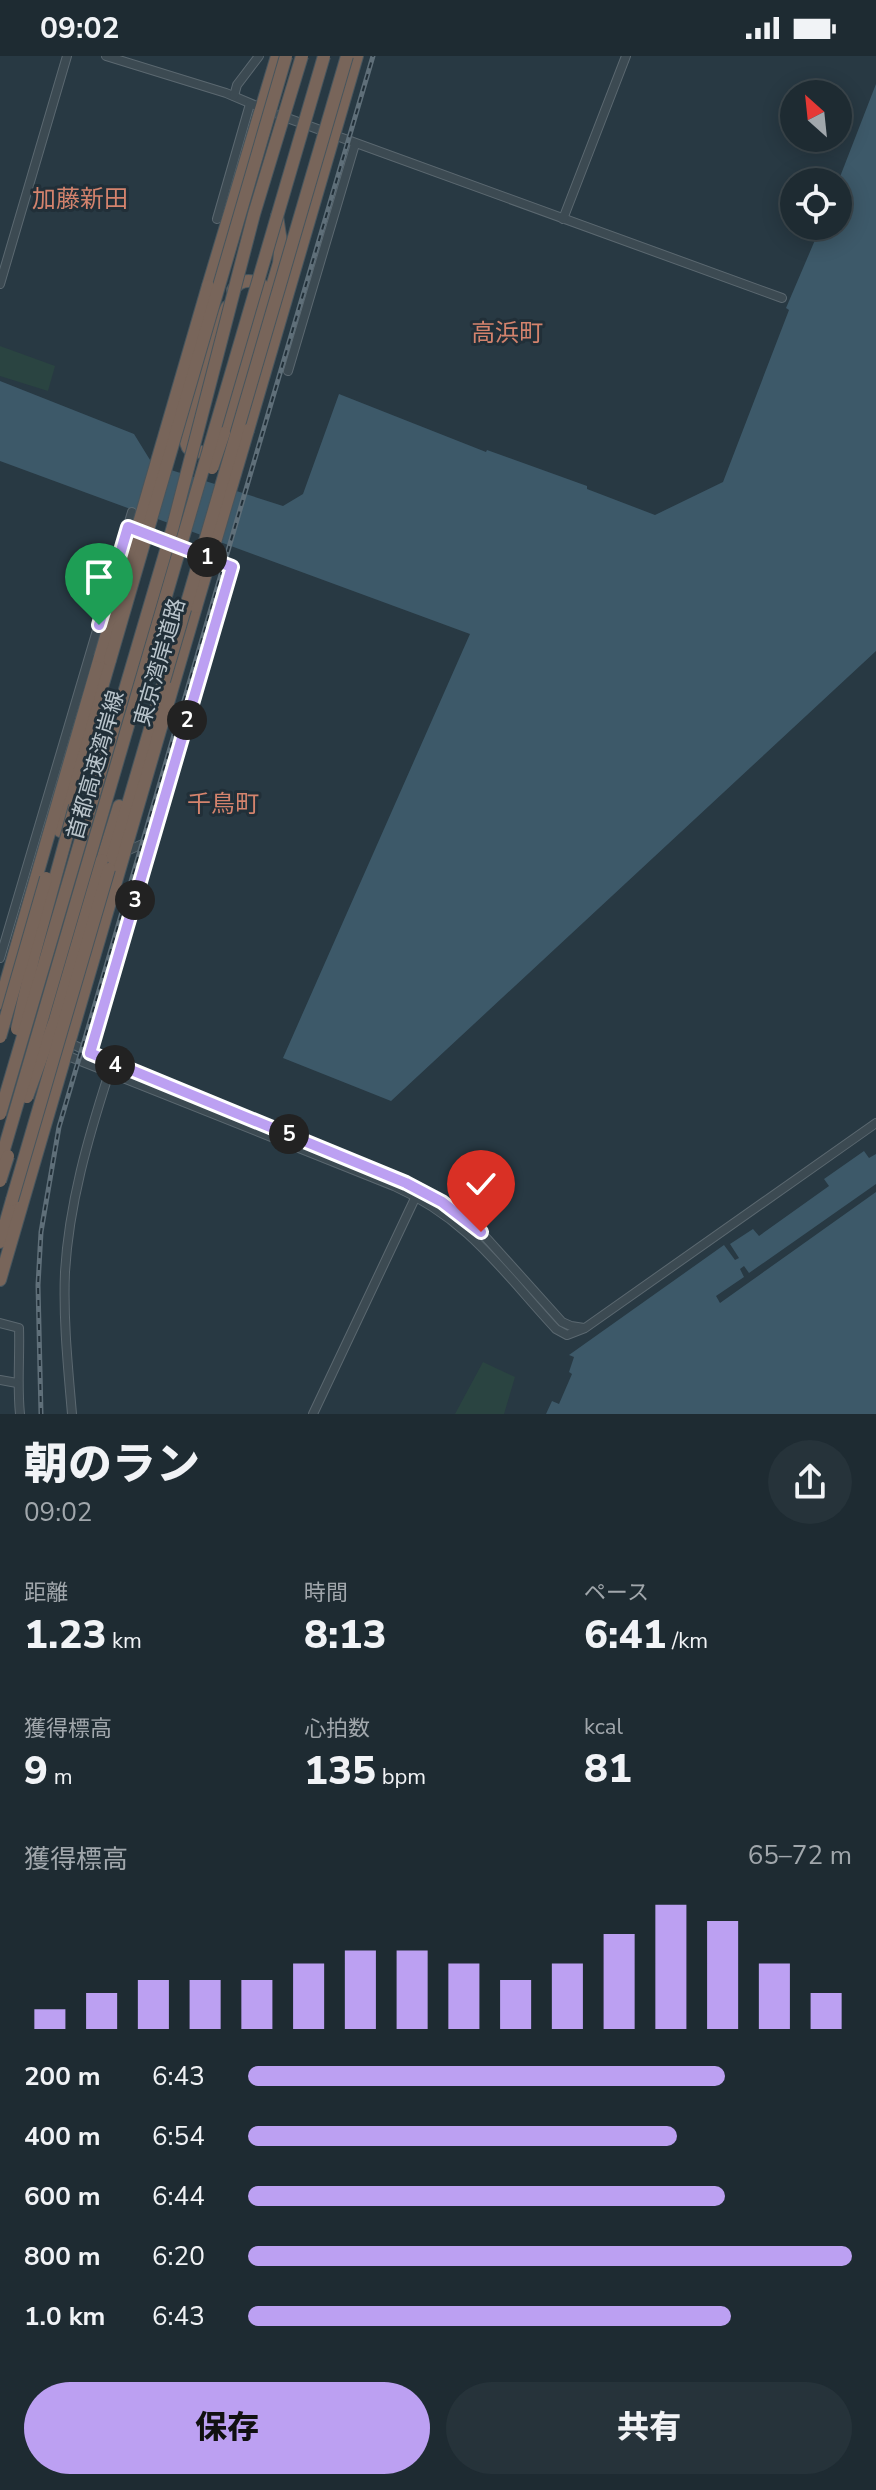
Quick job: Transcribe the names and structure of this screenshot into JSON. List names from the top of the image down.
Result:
{
  "streets": {
    "highway": ["東京湾岸道路", "首都高速湾岸線"]
  },
  "districts": ["加藤新田", "高浜町", "千鳥町"],
  "north": "top left",
  "page": {
    "status": "09:02",
    "pins": [
      "1",
      "2",
      "3",
      "4",
      "5"
    ],
    "heading": ["朝のラン", "09:02"],
    "stats": [
      ["距離", "1.23 km"],
      ["時間", "8:13"],
      ["ペース", "6:41 /km"],
      ["獲得標高", "9 m"],
      ["心拍数", "135 bpm"],
      ["kcal", "81"]
    ],
    "chart": ["獲得標高", "65–72 m"],
    "list": [
      {
        "name": "200 m",
        "note": "6:43"
      },
      {
        "name": "400 m",
        "note": "6:54"
      },
      {
        "name": "600 m",
        "note": "6:44"
      },
      {
        "name": "800 m",
        "note": "6:20"
      },
      {
        "name": "1.0 km",
        "note": "6:43"
      }
    ],
    "buttons": ["保存", "共有"]
  }
}
